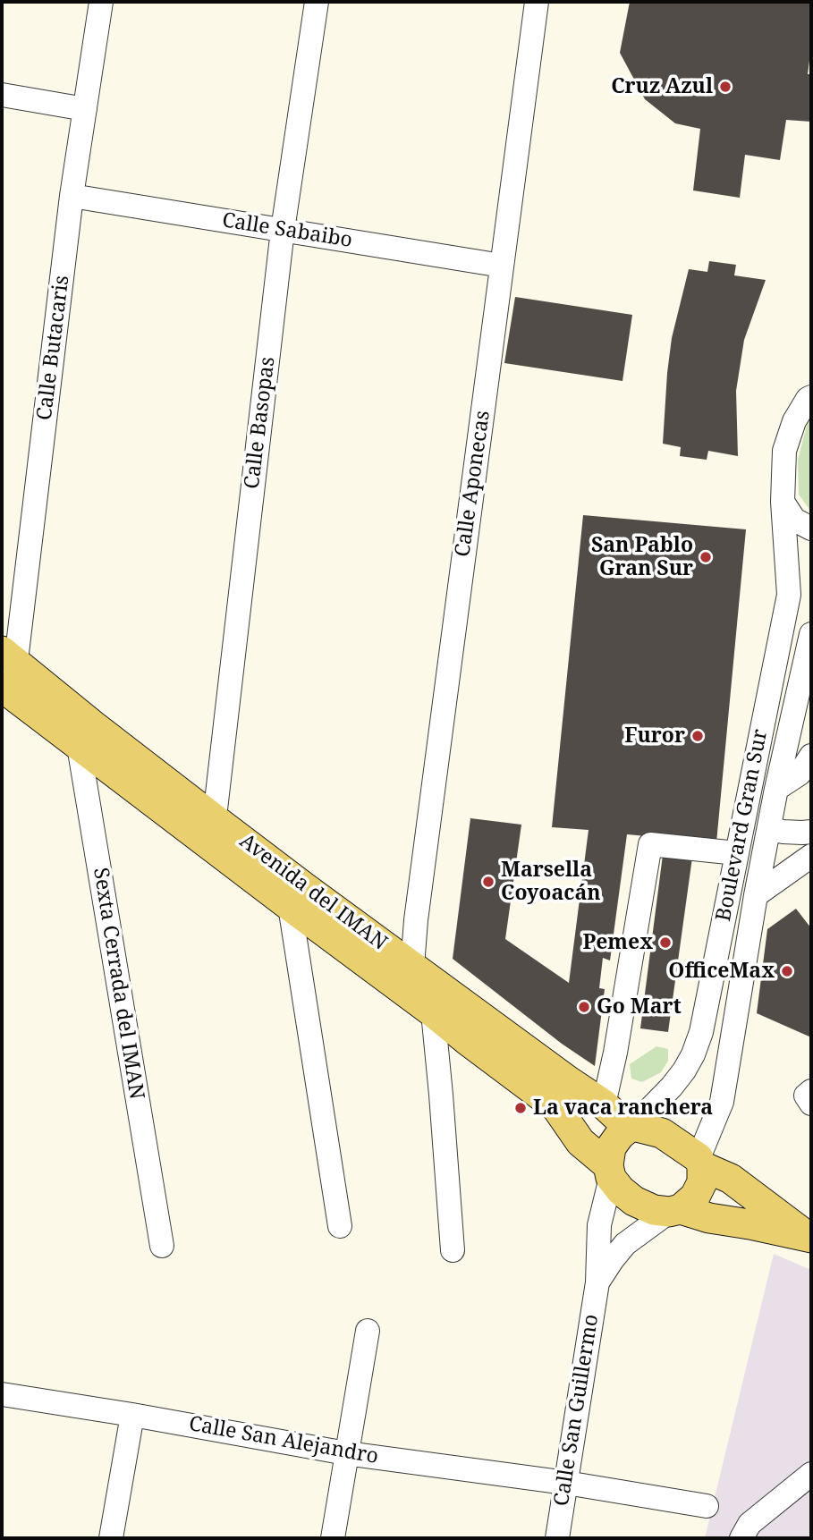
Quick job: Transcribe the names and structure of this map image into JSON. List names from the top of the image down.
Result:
{
  "streets": {
    "main road": ["Avenida del IMAN"],
    "street": [
      "Calle Sabaibo",
      "Calle Butacaris",
      "Calle Basopas",
      "Calle Aponecas",
      "Boulevard Gran Sur",
      "Sexta Cerrada del IMAN",
      "Calle San Guillermo",
      "Calle San Alejandro"
    ]
  },
  "crossings": [
    ["Calle Sabaibo", "Calle Butacaris"],
    ["Calle Sabaibo", "Calle Basopas"],
    ["Calle Sabaibo", "Calle Aponecas"],
    ["Calle Butacaris", "Avenida del IMAN"],
    ["Calle Basopas", "Avenida del IMAN"],
    ["Calle Aponecas", "Avenida del IMAN"],
    ["Boulevard Gran Sur", "Avenida del IMAN"],
    ["Boulevard Gran Sur", "Calle San Guillermo"],
    ["Avenida del IMAN", "Sexta Cerrada del IMAN"],
    ["Avenida del IMAN", "Calle San Guillermo"],
    ["Calle San Guillermo", "Calle San Alejandro"]
  ],
  "places": [
    "Cruz Azul",
    "San Pablo Gran Sur",
    "Furor",
    "Marsella Coyoacán",
    "Pemex",
    "OfficeMax",
    "Go Mart",
    "La vaca ranchera"
  ]
}
